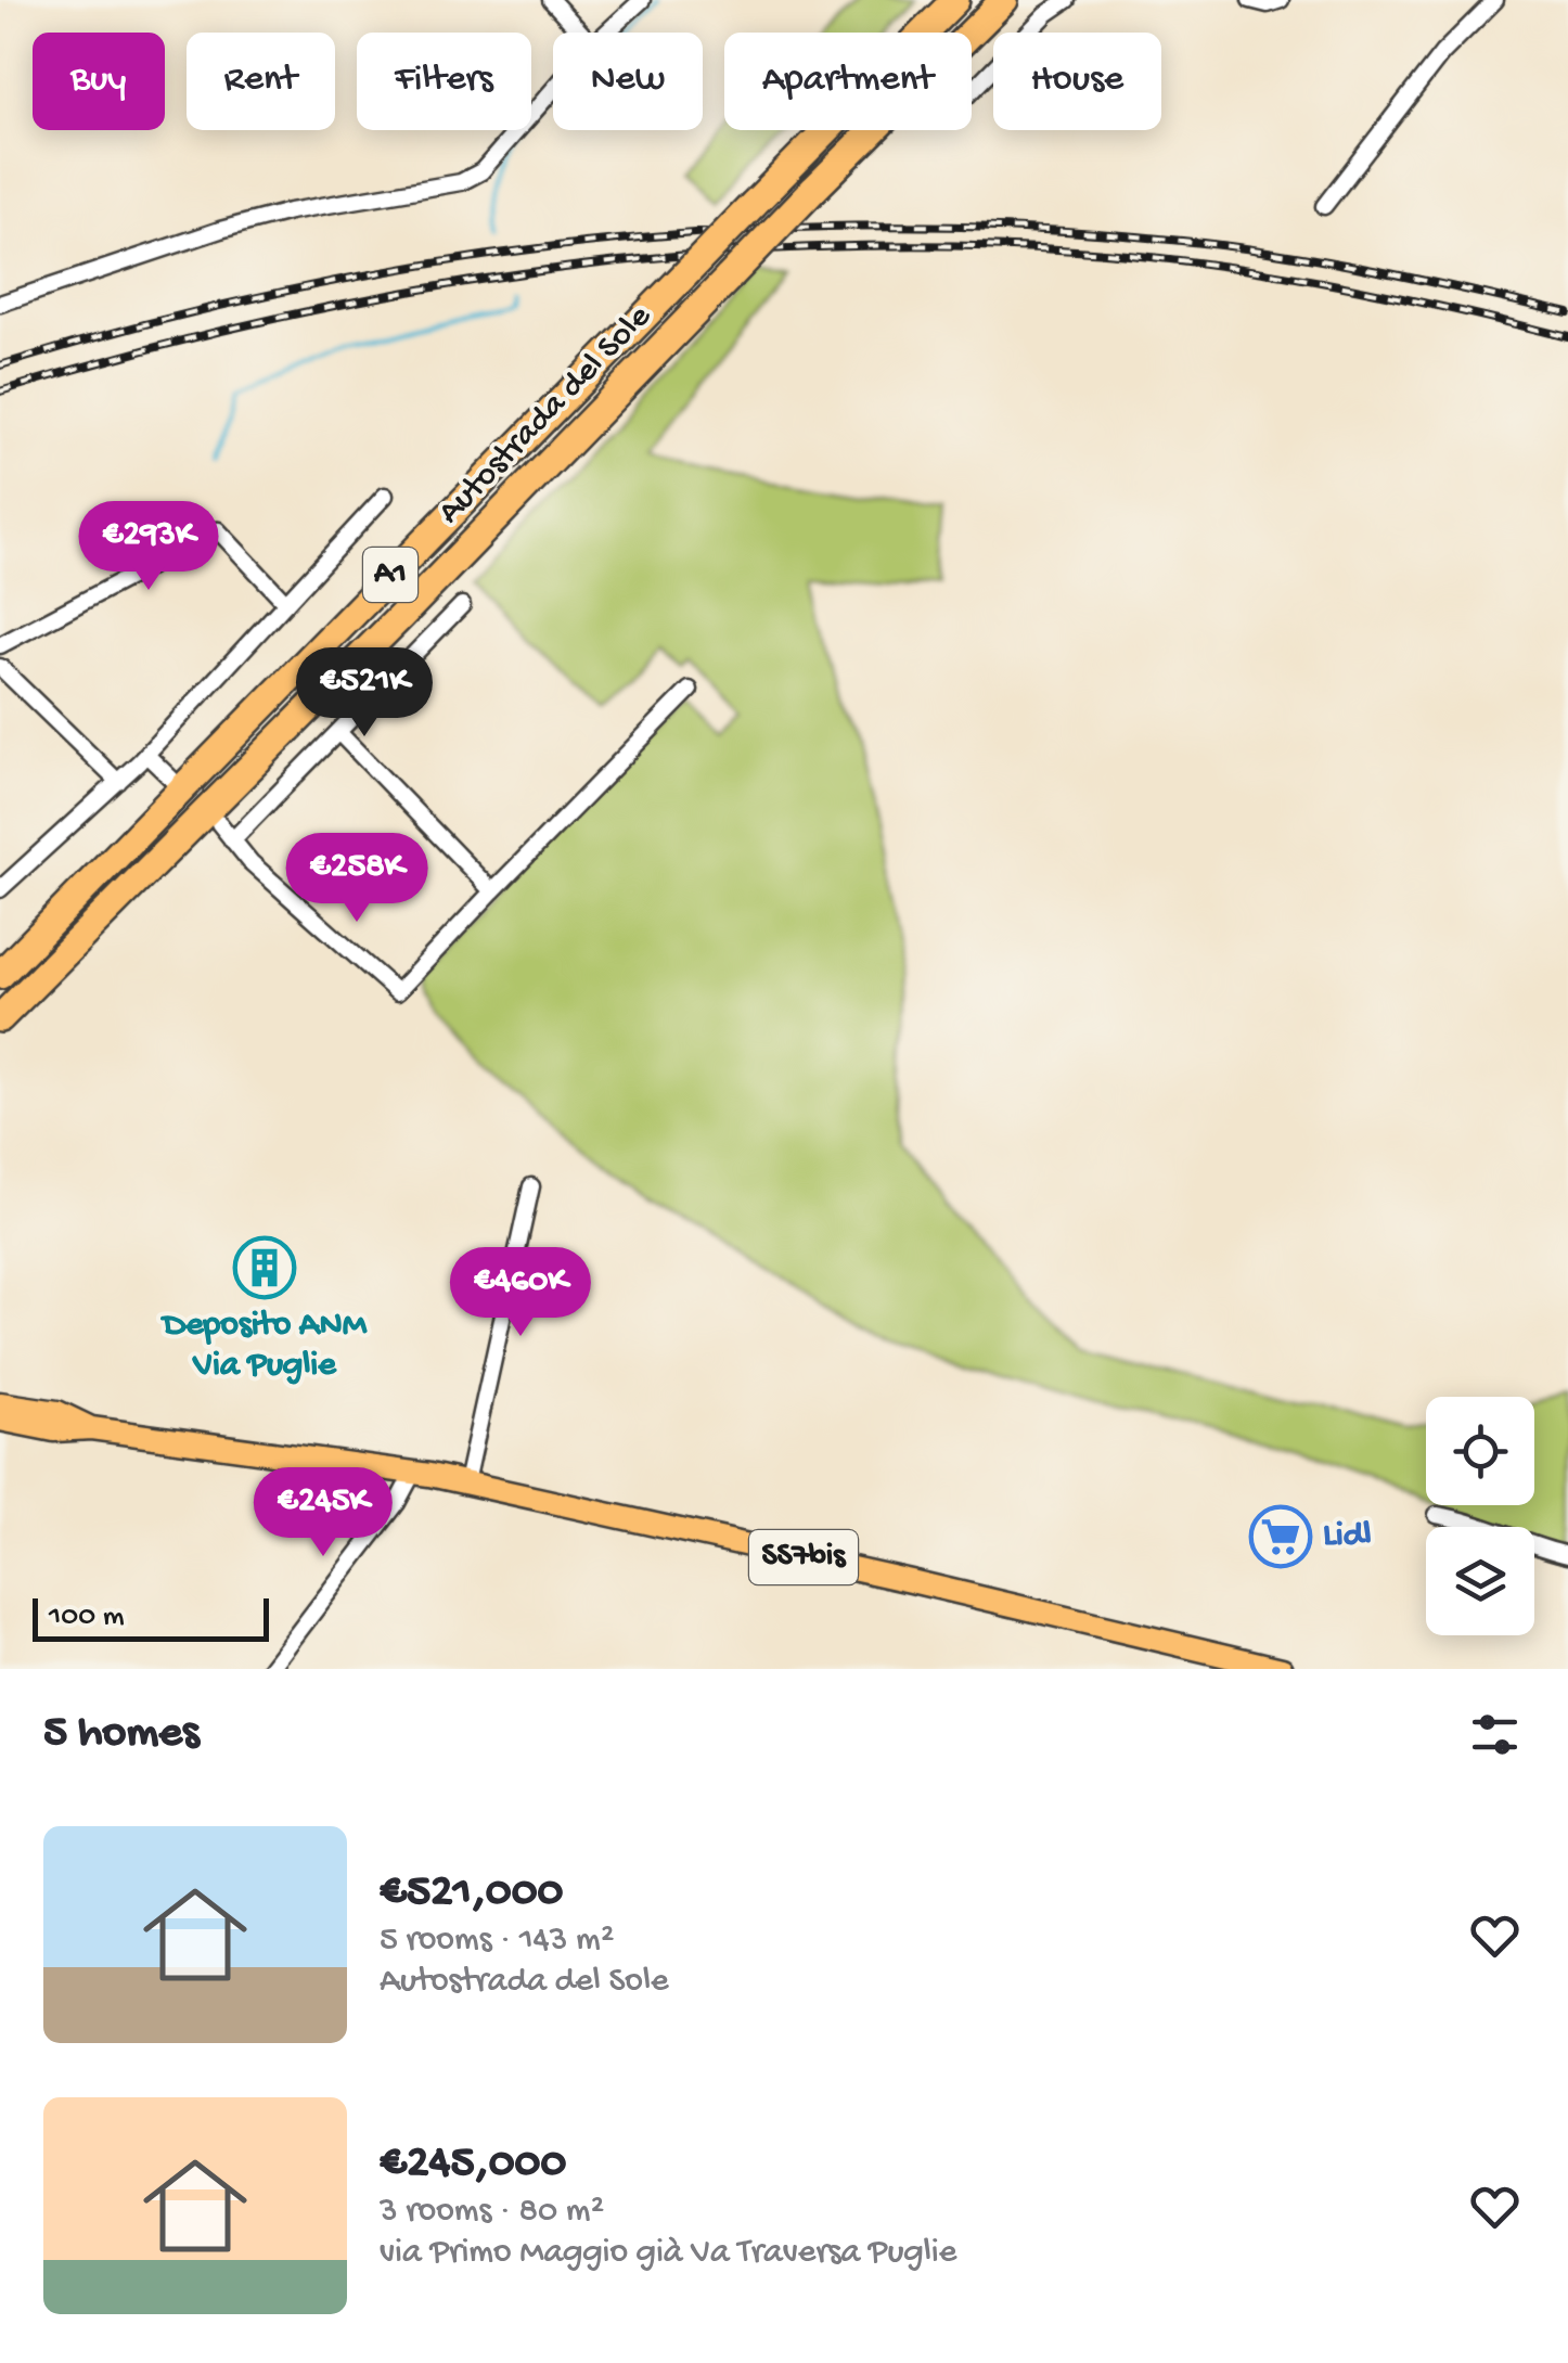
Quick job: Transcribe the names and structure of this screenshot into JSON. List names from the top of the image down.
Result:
{
  "streets": {
    "highway": ["Autostrada del Sole", "A1"],
    "main road": ["SS7bis"]
  },
  "places": {
    "building": ["Deposito ANM Via Puglie"],
    "supermarket": ["Lidl"]
  },
  "scale_bar": "100 m",
  "page": {
    "chip": [
      "Buy",
      "Rent",
      "Filters",
      "New",
      "Apartment",
      "House"
    ],
    "price": [
      "€293K",
      "€521K",
      "€258K",
      "€460K",
      "€245K"
    ],
    "scale": "100 m",
    "heading": "5 homes",
    "list": [
      {
        "name": "€521,000",
        "note": "5 rooms · 143 m² · Autostrada del Sole"
      },
      {
        "name": "€245,000",
        "note": "3 rooms · 80 m² · via Primo Maggio già Va Traversa Puglie"
      }
    ]
  }
}
